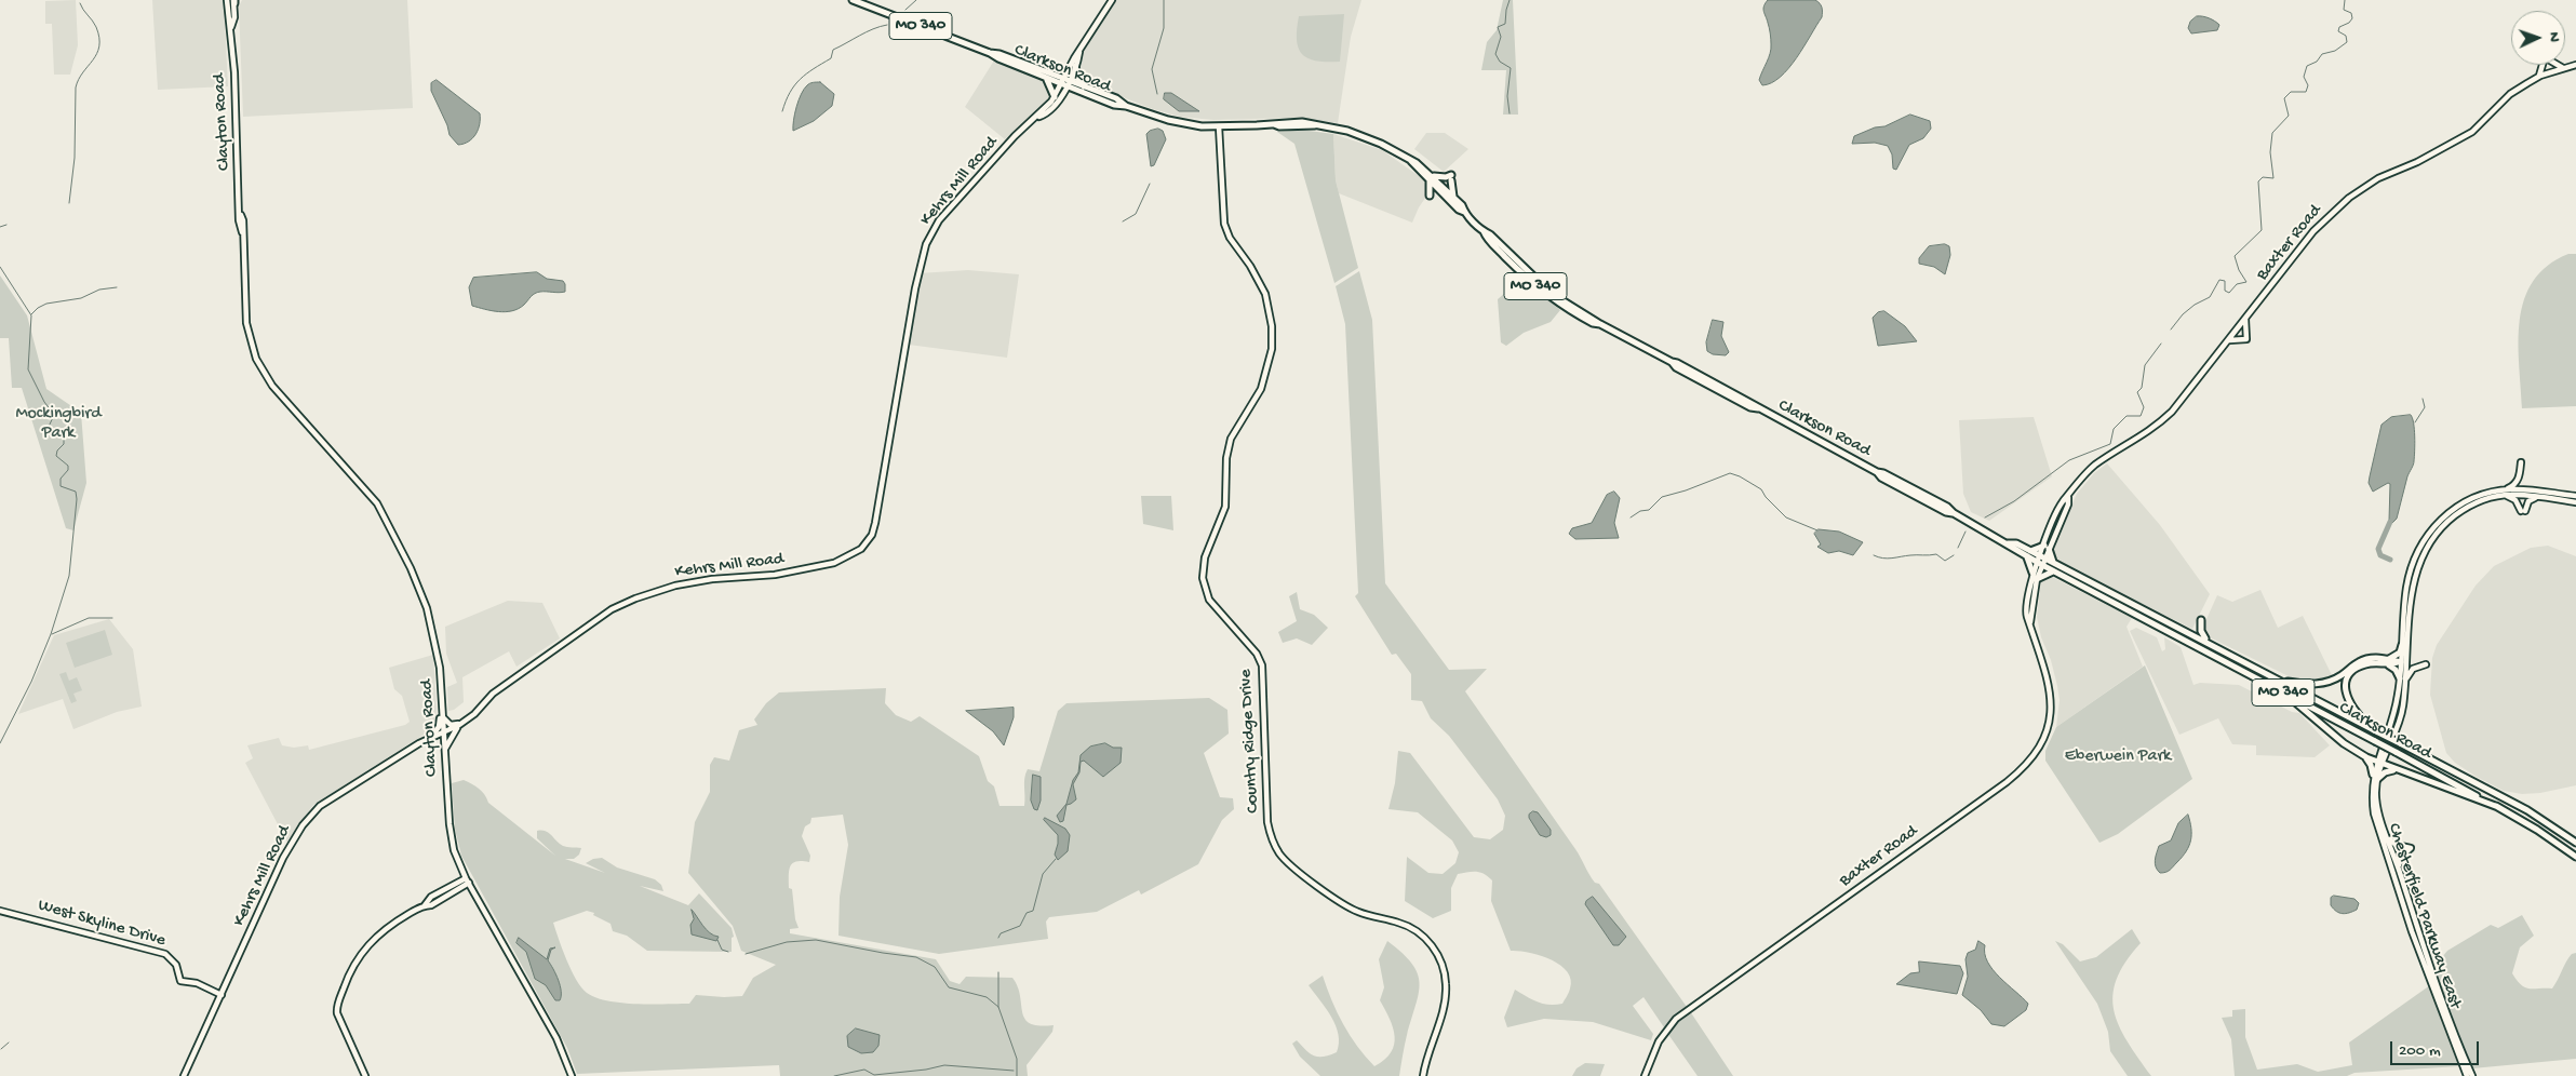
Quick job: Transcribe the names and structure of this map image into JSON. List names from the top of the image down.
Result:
{
  "streets": {
    "main road": [
      "MO 340",
      "Clarkson Road",
      "Clayton Road",
      "Kehrs Mill Road",
      "Baxter Road",
      "Country Ridge Drive",
      "Chesterfield Parkway East",
      "West Skyline Drive"
    ]
  },
  "crossings": [
    ["Clarkson Road", "Kehrs Mill Road"],
    ["Clarkson Road", "Baxter Road"],
    ["Clarkson Road", "Country Ridge Drive"],
    ["Clayton Road", "Kehrs Mill Road"],
    ["Kehrs Mill Road", "West Skyline Drive"]
  ],
  "parks": ["Mockingbird Park", "Eberwein Park"],
  "scale_bar": "200 m",
  "north": "right"
}
